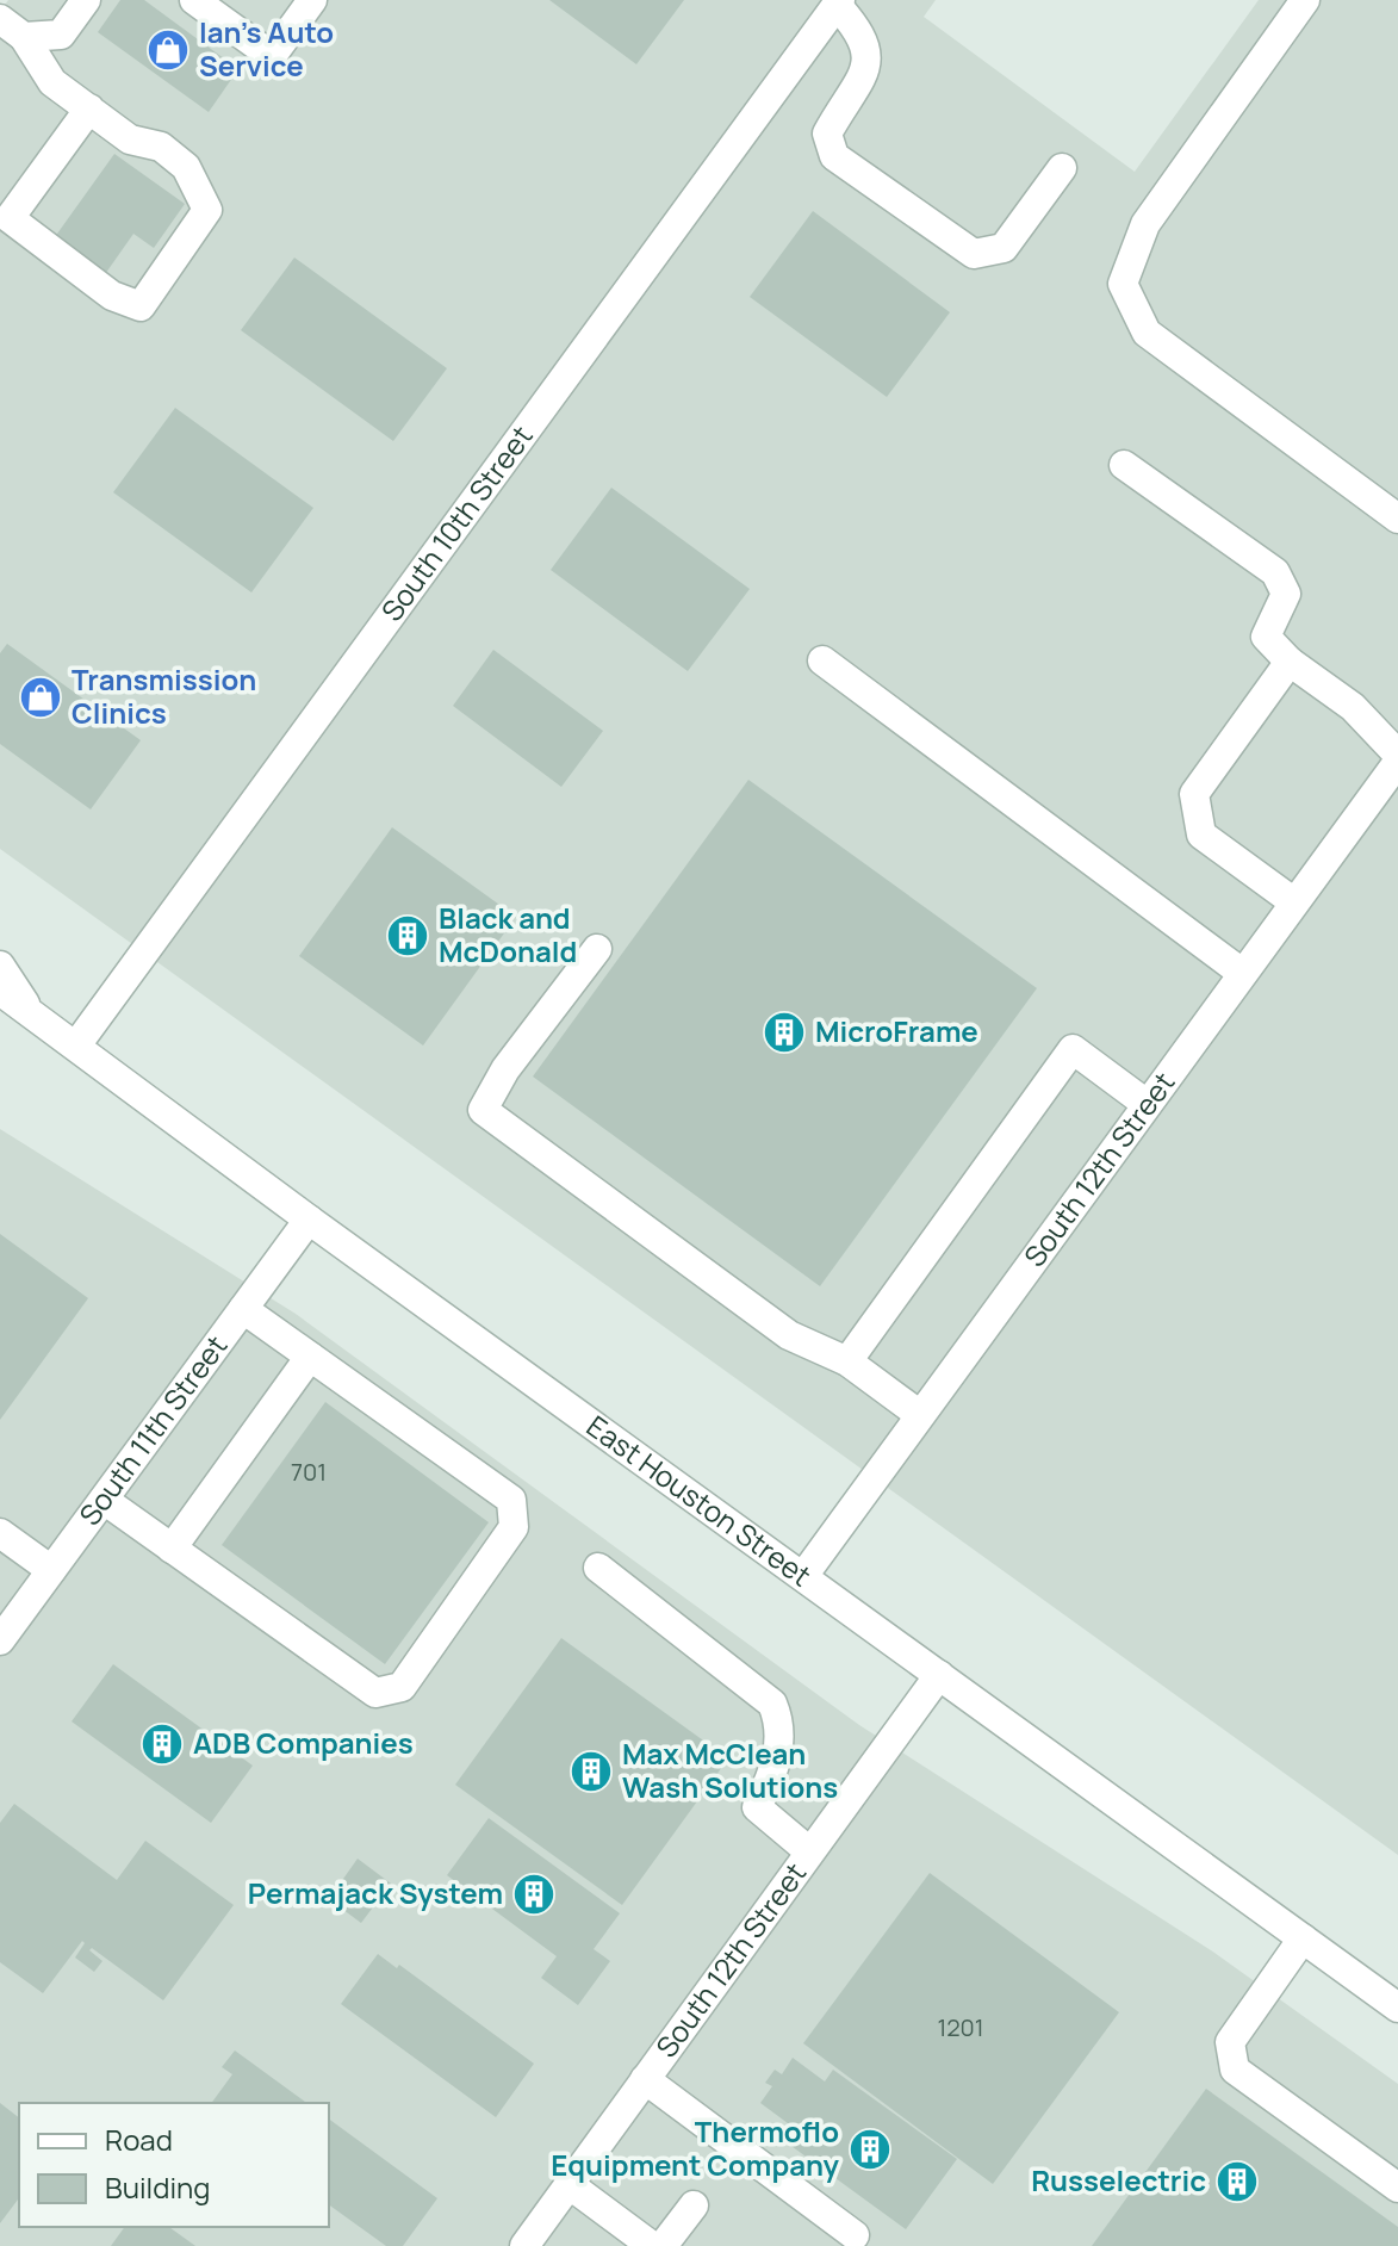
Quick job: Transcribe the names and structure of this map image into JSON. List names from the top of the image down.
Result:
{
  "streets": {
    "street": [
      "South 10th Street",
      "South 12th Street",
      "South 11th Street",
      "East Houston Street"
    ]
  },
  "crossings": [
    ["South 10th Street", "East Houston Street"],
    ["South 12th Street", "East Houston Street"],
    ["South 11th Street", "East Houston Street"]
  ],
  "places": {
    "shop": ["Ian's Auto Service", "Transmission Clinics"],
    "building": [
      "Black and McDonald",
      "MicroFrame",
      "ADB Companies",
      "Max McClean Wash Solutions",
      "Permajack System",
      "Thermoflo Equipment Company",
      "Russelectric"
    ]
  },
  "house_numbers": ["701", "1201"],
  "legend": ["Road", "Building"]
}
